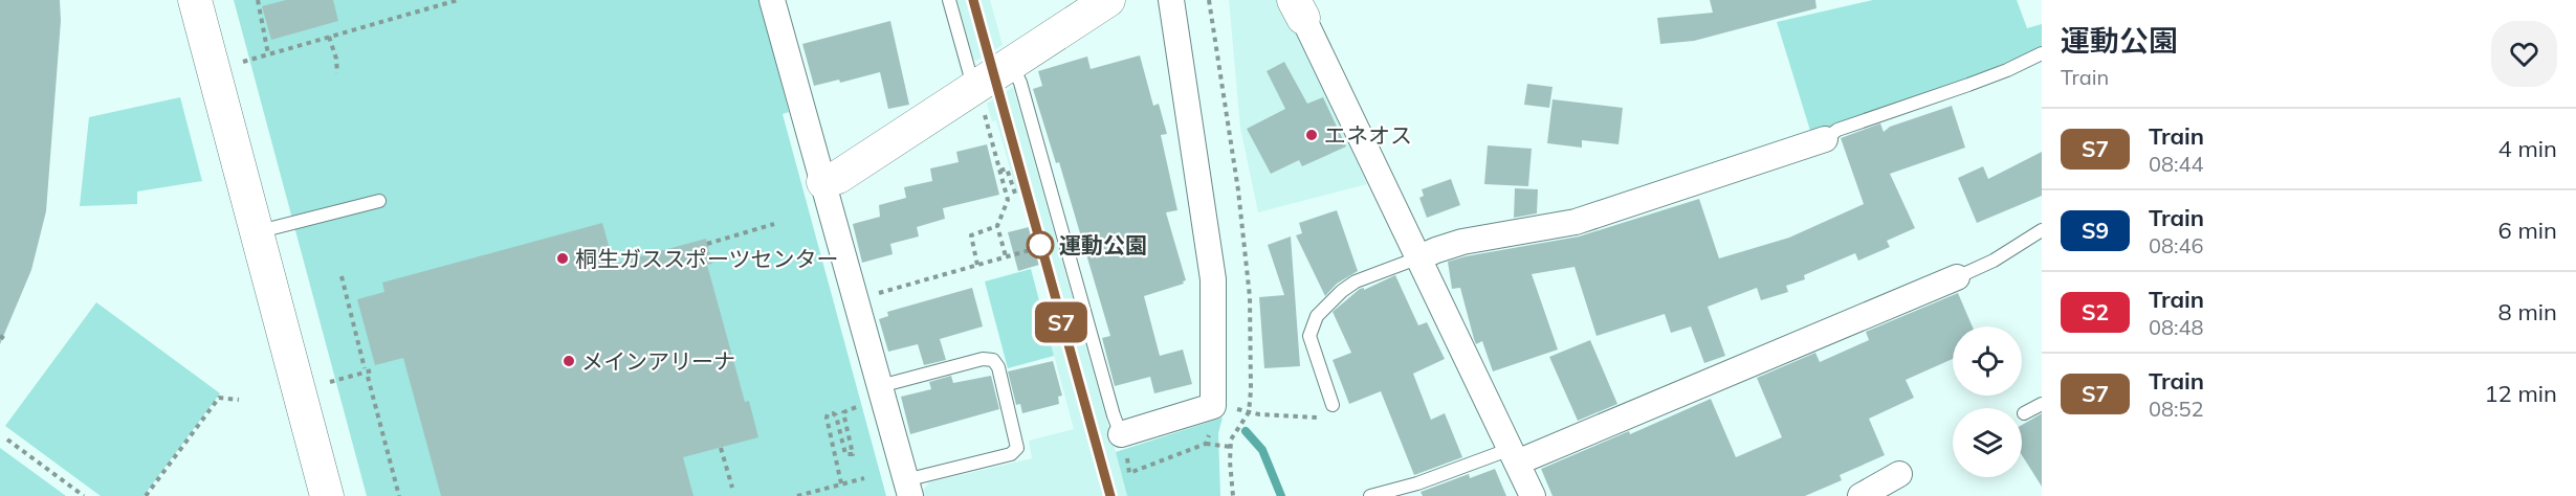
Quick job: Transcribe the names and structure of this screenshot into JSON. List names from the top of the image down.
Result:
{
  "places": [
    "エネオス",
    "運動公園",
    "桐生ガススポーツセンター",
    "メインアリーナ"
  ],
  "page": {
    "on_map": "S7",
    "heading": ["運動公園", "Train"],
    "list": [
      {
        "mark": "S7",
        "name": "Train",
        "note": "08:44",
        "value": "4 min"
      },
      {
        "mark": "S9",
        "name": "Train",
        "note": "08:46",
        "value": "6 min"
      },
      {
        "mark": "S2",
        "name": "Train",
        "note": "08:48",
        "value": "8 min"
      },
      {
        "mark": "S7",
        "name": "Train",
        "note": "08:52",
        "value": "12 min"
      }
    ]
  }
}
